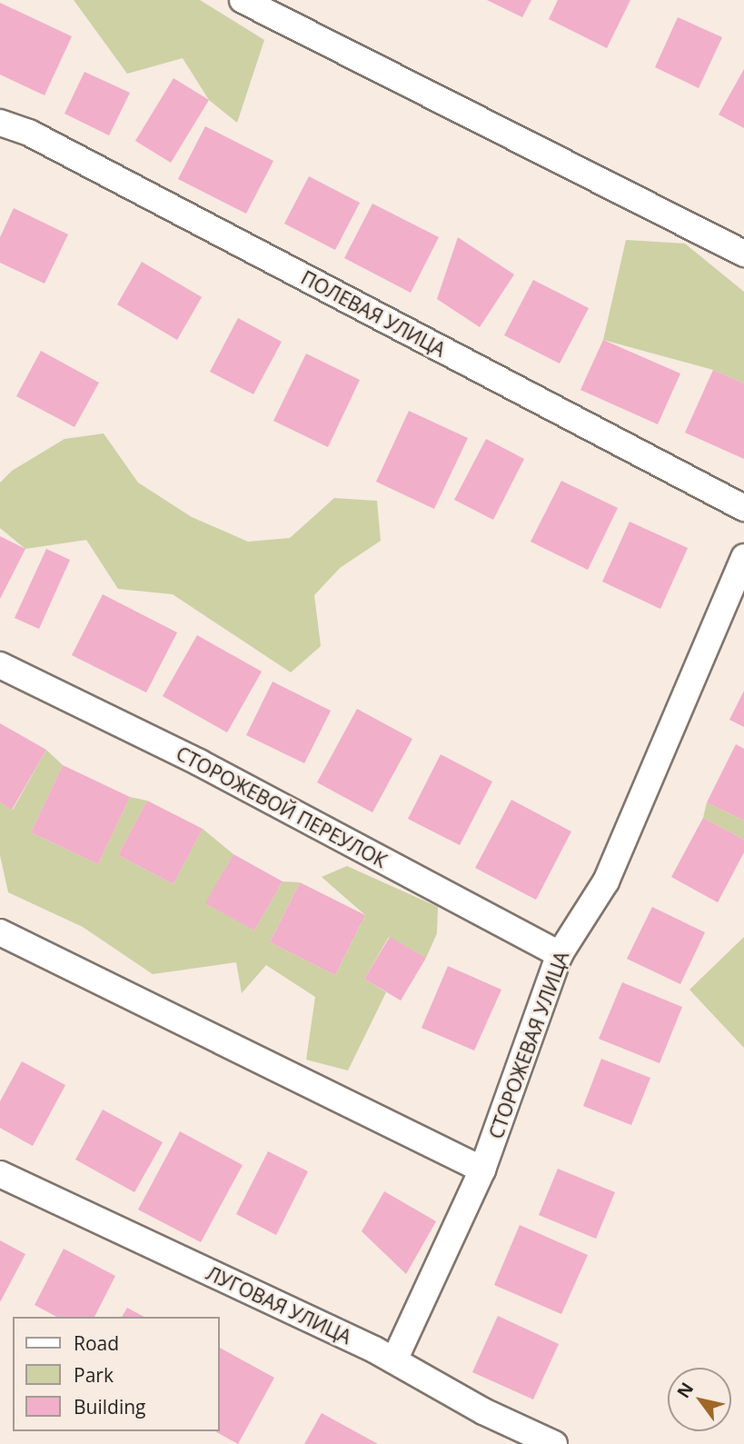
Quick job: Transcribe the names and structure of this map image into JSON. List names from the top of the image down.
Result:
{
  "streets": {
    "street": [
      "ПОЛЕВАЯ УЛИЦА",
      "СТОРОЖЕВОЙ ПЕРЕУЛОК",
      "СТОРОЖЕВАЯ УЛИЦА",
      "ЛУГОВАЯ УЛИЦА"
    ]
  },
  "crossings": [
    ["СТОРОЖЕВОЙ ПЕРЕУЛОК", "СТОРОЖЕВАЯ УЛИЦА"],
    ["СТОРОЖЕВАЯ УЛИЦА", "ЛУГОВАЯ УЛИЦА"]
  ],
  "legend": ["Road", "Park", "Building"],
  "north": "top left"
}
